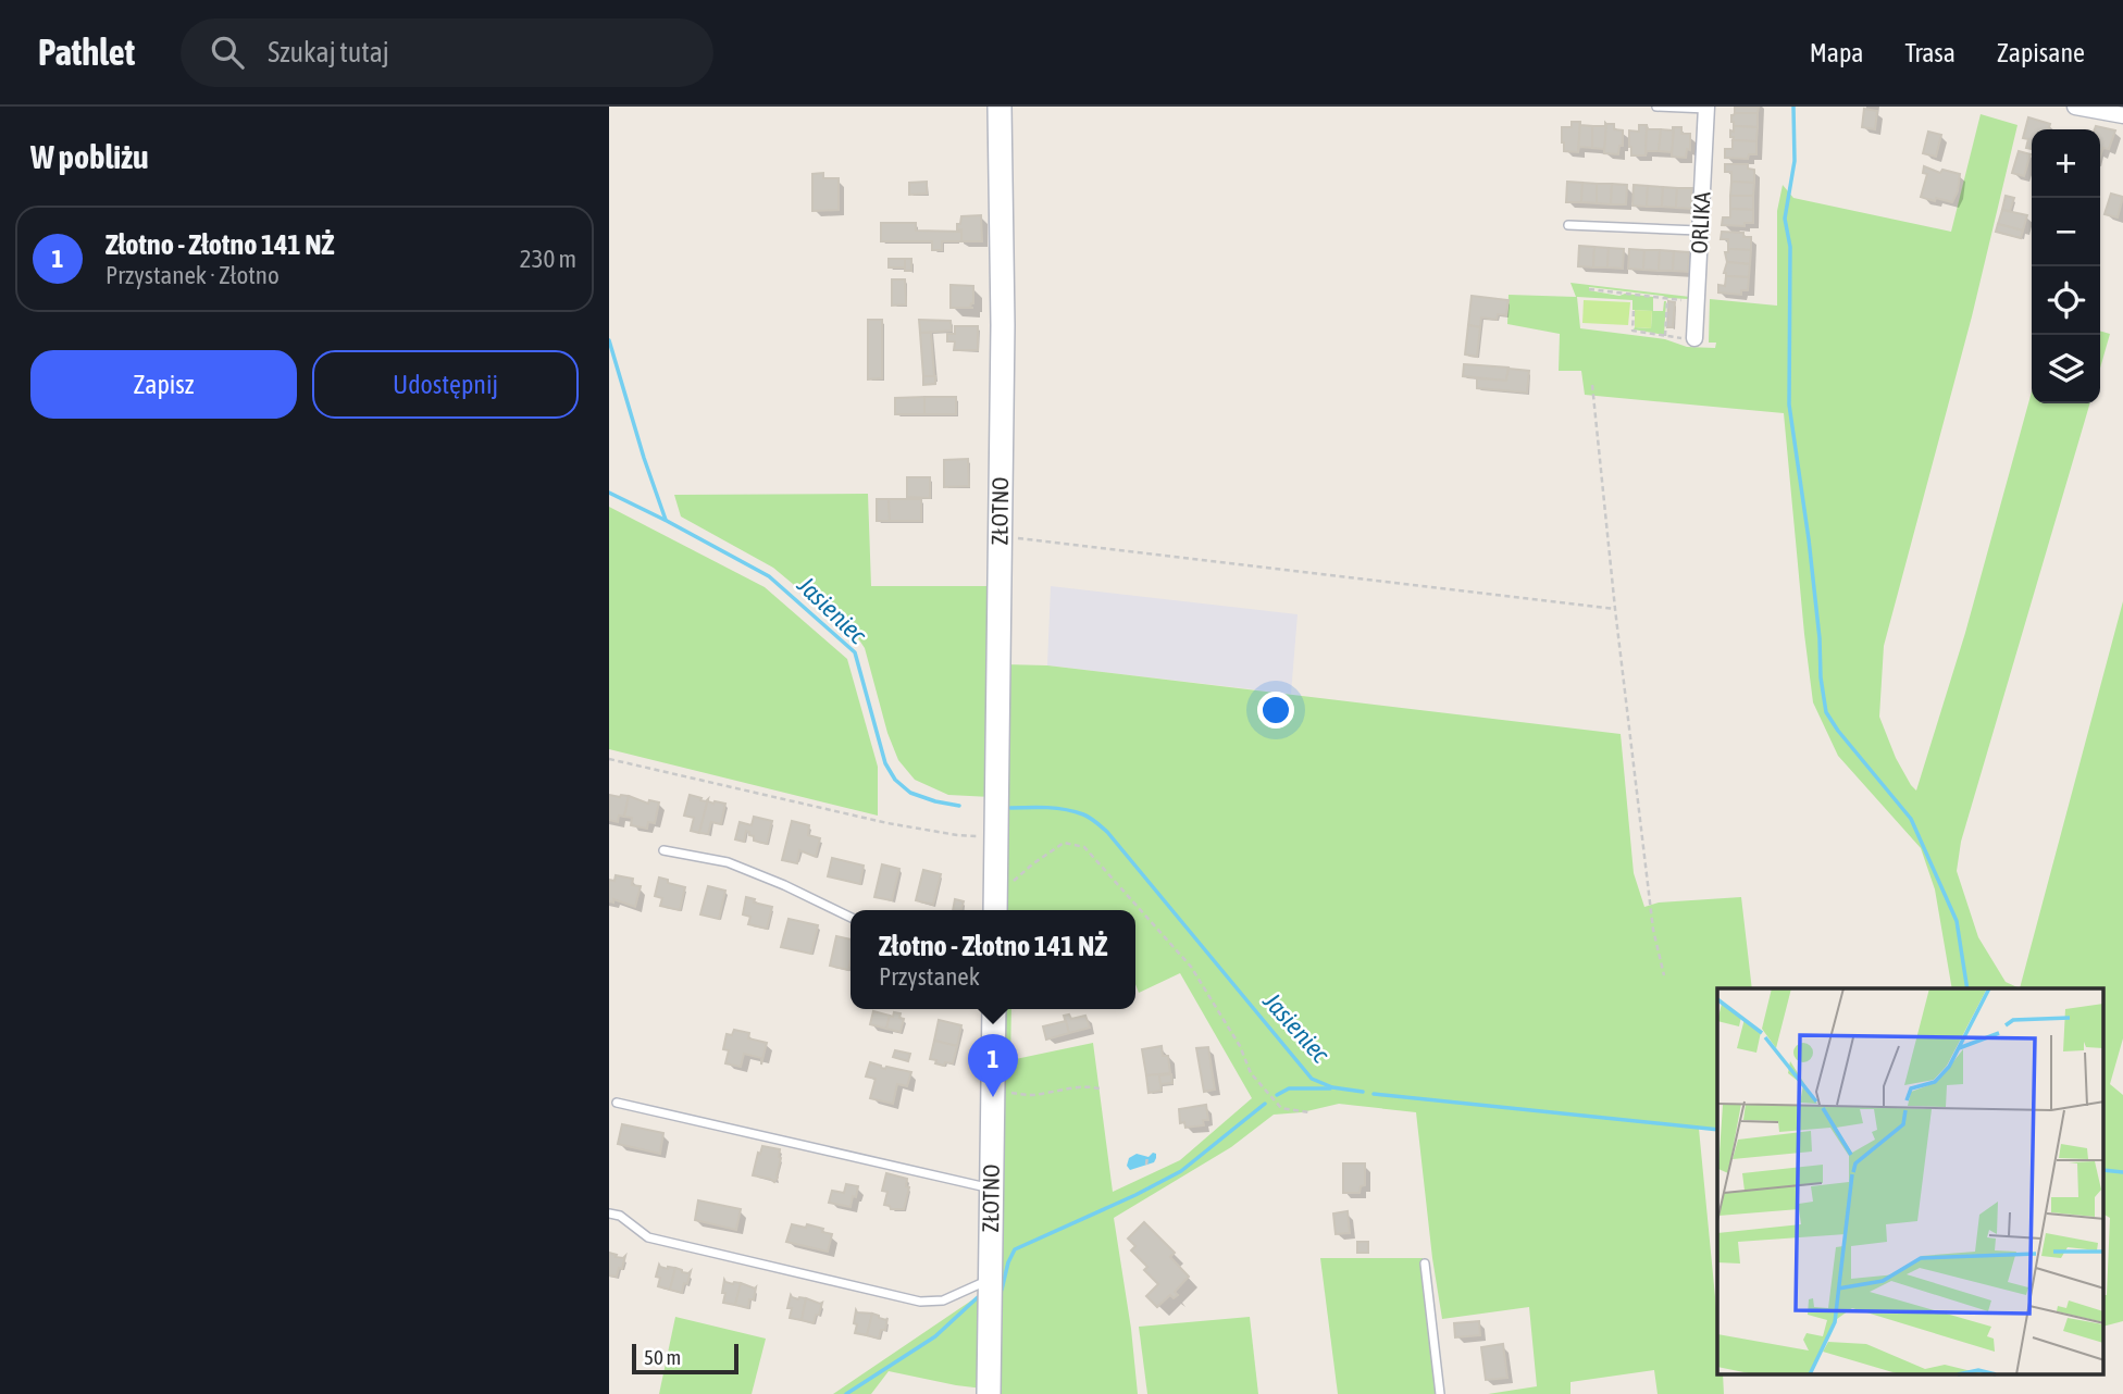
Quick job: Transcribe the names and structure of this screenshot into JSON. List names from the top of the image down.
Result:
{
  "streets": {
    "street": ["ORLIKA", "ZŁOTNO"]
  },
  "water": ["Jasieniec"],
  "scale_bar": "50 m",
  "page": {
    "header": "Pathlet",
    "search": "Szukaj tutaj",
    "nav": ["Mapa", "Trasa", "Zapisane"],
    "heading": "W pobliżu",
    "map_buttons": ["+", "−"],
    "list": [
      {
        "mark": "1",
        "name": "Złotno - Złotno 141 NŻ",
        "note": "Przystanek · Złotno",
        "value": "230 m"
      }
    ],
    "buttons": ["Zapisz", "Udostępnij"],
    "popup": ["Złotno - Złotno 141 NŻ", "Przystanek"],
    "pins": "1",
    "scale": "50 m"
  }
}
